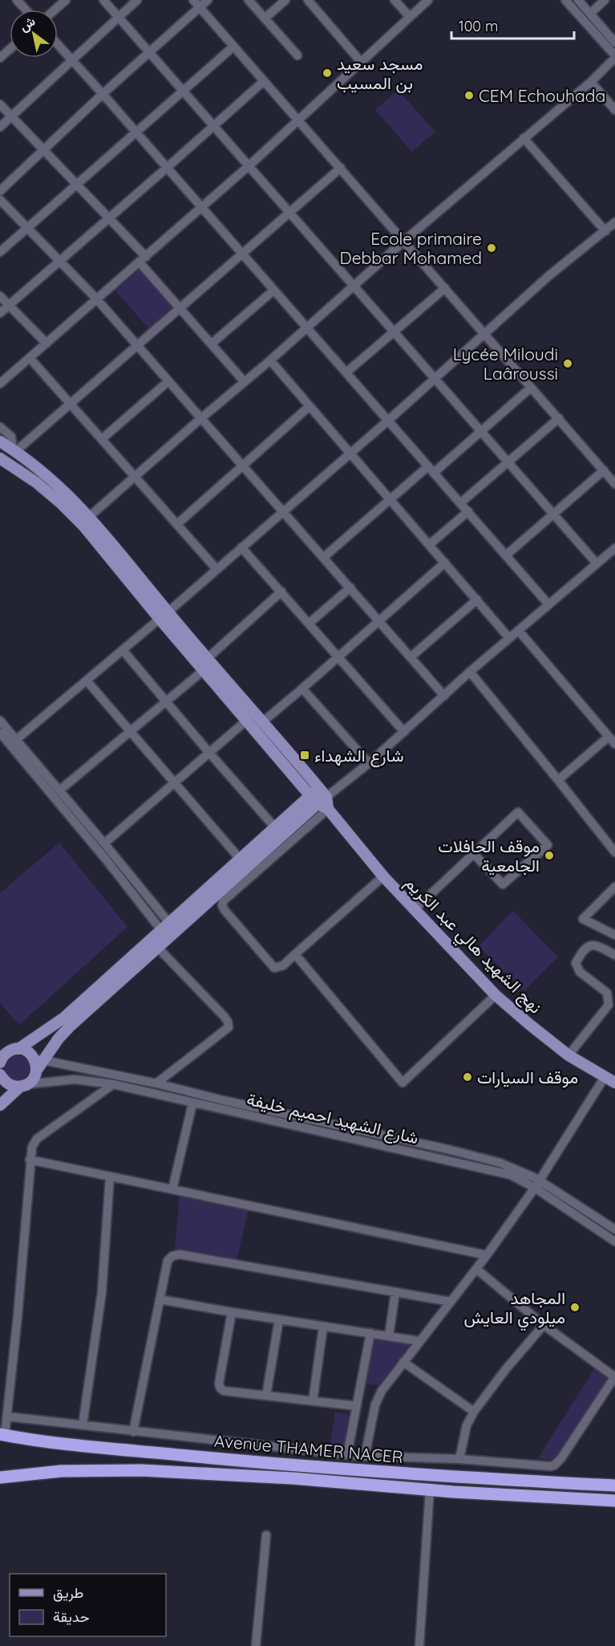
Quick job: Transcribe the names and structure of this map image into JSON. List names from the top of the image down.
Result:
{
  "streets": {
    "highway": ["Avenue THAMER NACER"],
    "main road": ["نهج الشهيد هالي عبد الكريم"],
    "street": ["شارع الشهيد احميم خليفة"]
  },
  "places": {
    "other": [
      "مسجد سعيد بن المسيب",
      "CEM Echouhada",
      "Ecole primaire Debbar Mohamed",
      "Lycée Miloudi Laâroussi",
      "موقف الحافلات الجامعية",
      "موقف السيارات",
      "المجاهد ميلودي العايش"
    ],
    "transit": ["شارع الشهداء"]
  },
  "legend": ["طريق", "حديقة"],
  "scale_bar": "100 m",
  "north": "top left"
}
